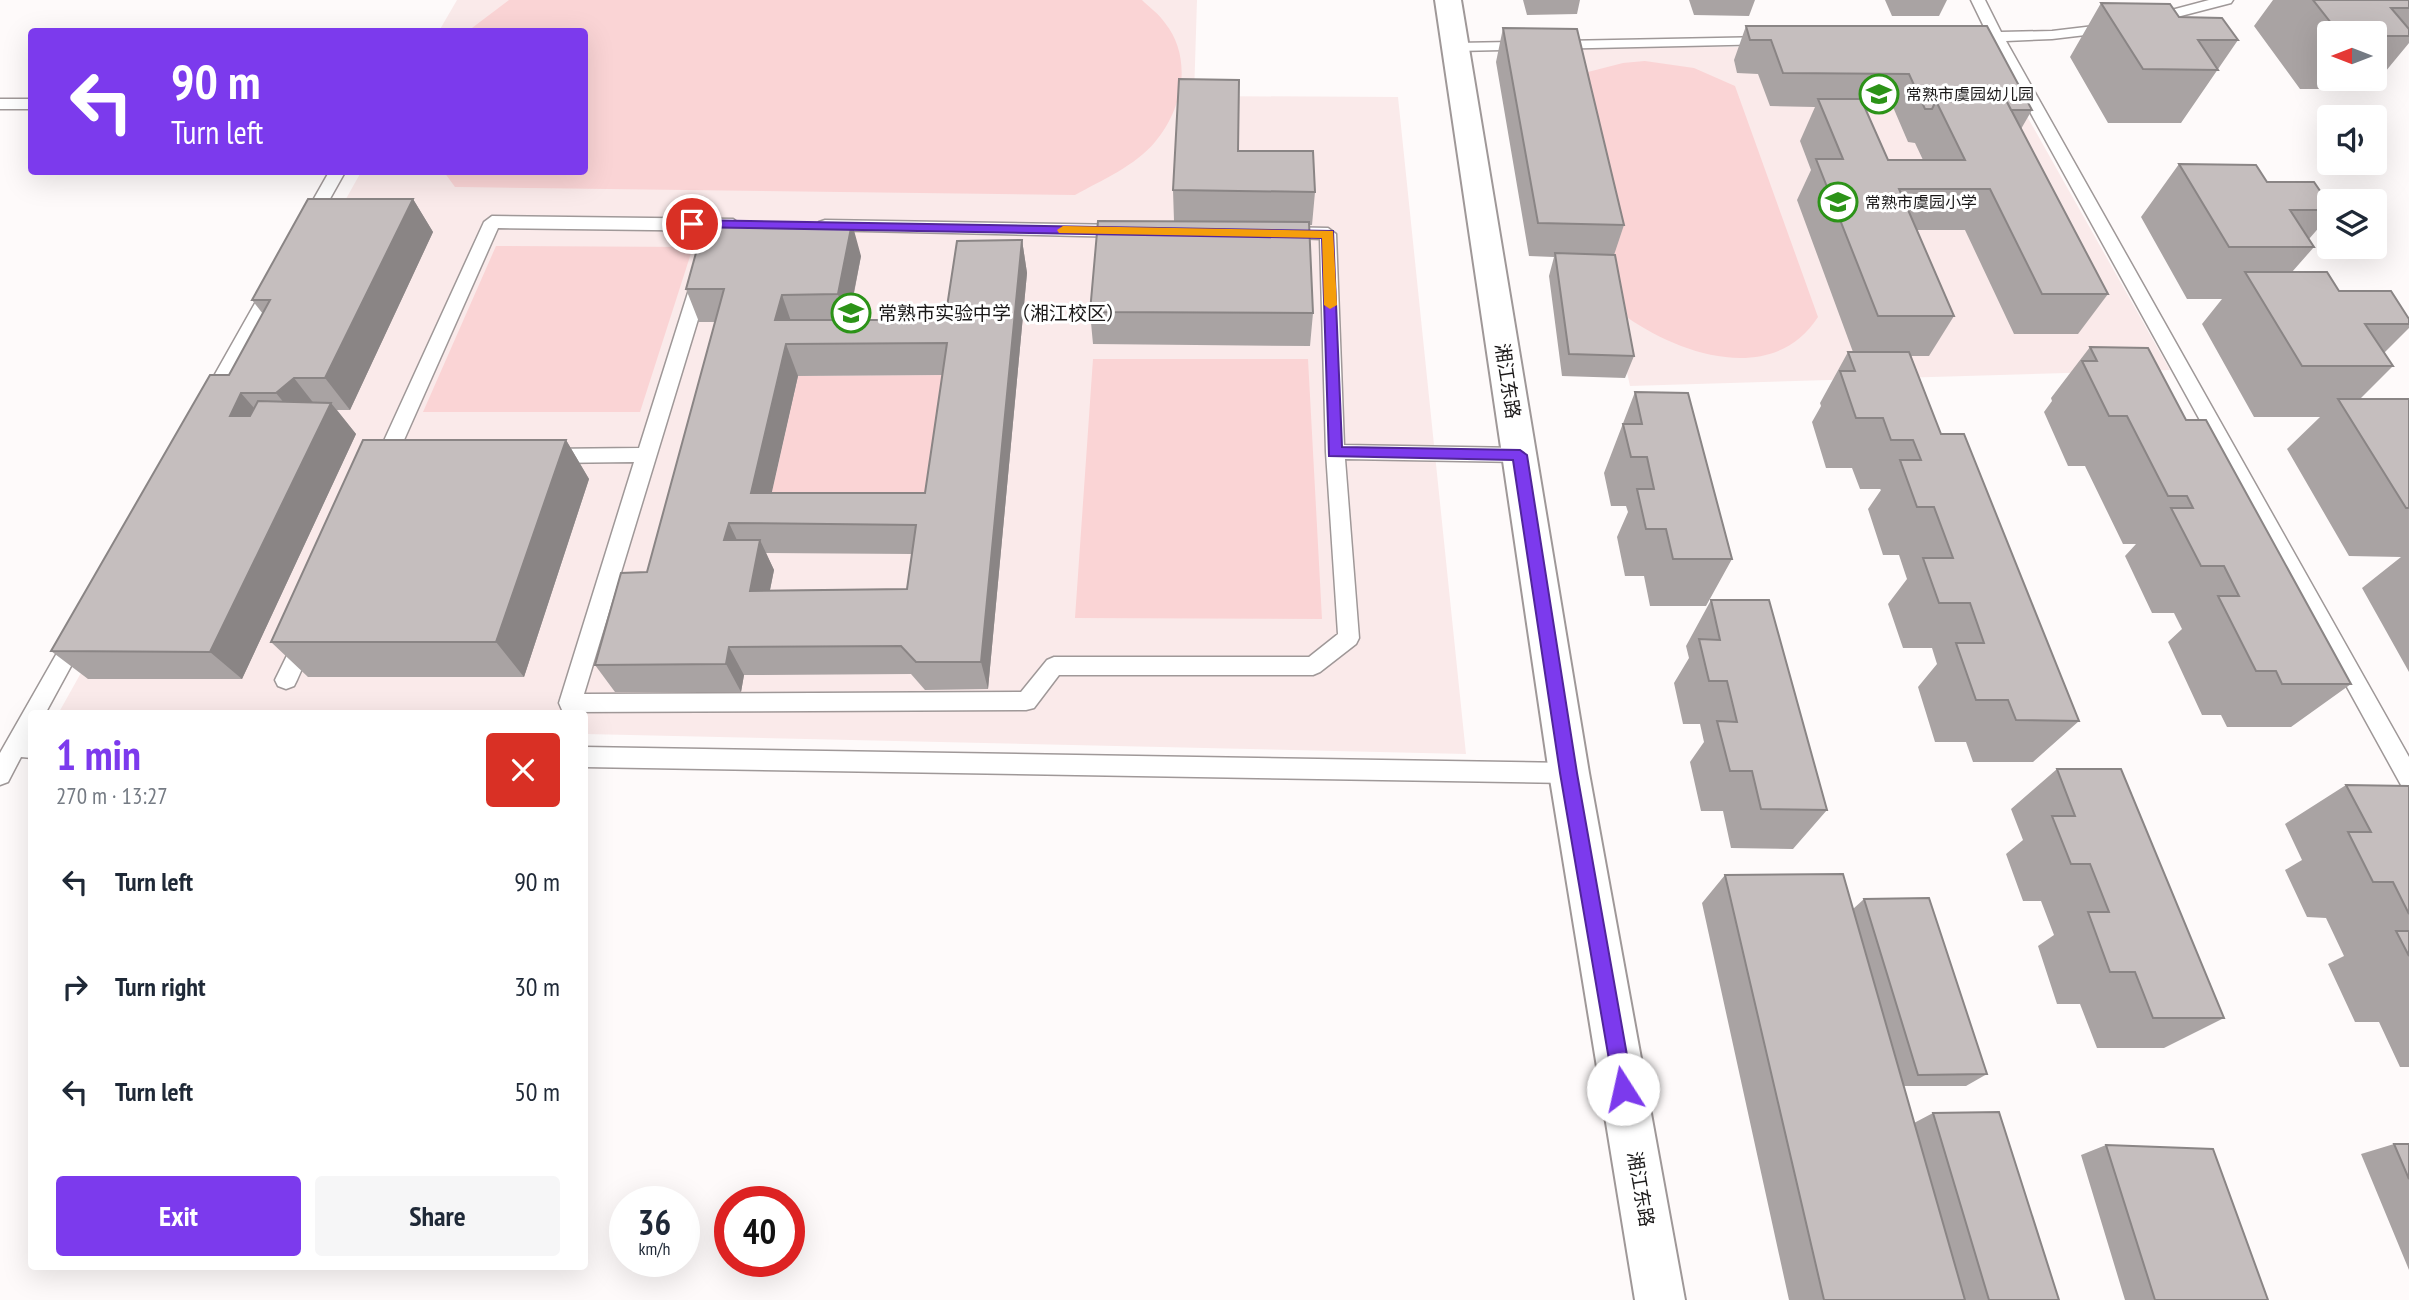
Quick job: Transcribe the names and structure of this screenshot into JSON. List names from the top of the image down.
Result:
{
  "streets": {
    "street": ["湘江东路"]
  },
  "places": {
    "school or university": ["常熟市虞园幼儿园", "常熟市虞园小学", "常熟市实验中学（湘江校区）"]
  },
  "north": "left",
  "page": {
    "turn": ["90 m", "Turn left"],
    "heading": ["1 min", "270 m · 13:27"],
    "list": [
      {
        "name": "Turn left",
        "value": "90 m"
      },
      {
        "name": "Turn right",
        "value": "30 m"
      },
      {
        "name": "Turn left",
        "value": "50 m"
      }
    ],
    "buttons": ["Exit", "Share"],
    "speed": "36 km/h",
    "limit": "40"
  }
}
